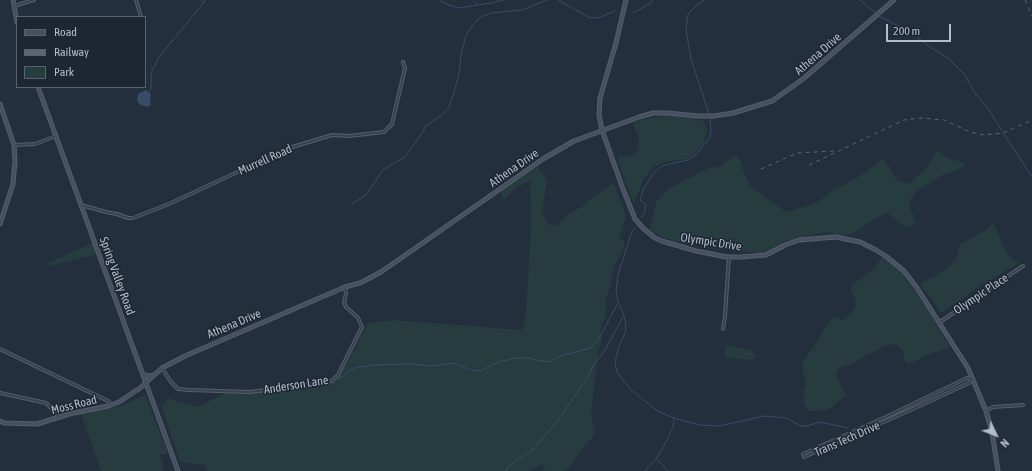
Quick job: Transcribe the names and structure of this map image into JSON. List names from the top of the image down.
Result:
{
  "streets": {
    "street": [
      "Athena Drive",
      "Murrell Road",
      "Olympic Drive",
      "Spring Valley Road",
      "Olympic Place",
      "Anderson Lane",
      "Moss Road",
      "Trans Tech Drive"
    ]
  },
  "crossings": [
    ["Athena Drive", "Olympic Drive"],
    ["Athena Drive", "Spring Valley Road"],
    ["Athena Drive", "Anderson Lane"],
    ["Athena Drive", "Moss Road"],
    ["Murrell Road", "Spring Valley Road"],
    ["Olympic Drive", "Olympic Place"],
    ["Olympic Drive", "Trans Tech Drive"],
    ["Spring Valley Road", "Moss Road"]
  ],
  "legend": ["Road", "Railway", "Park"],
  "scale_bar": "200 m",
  "north": "bottom right"
}
